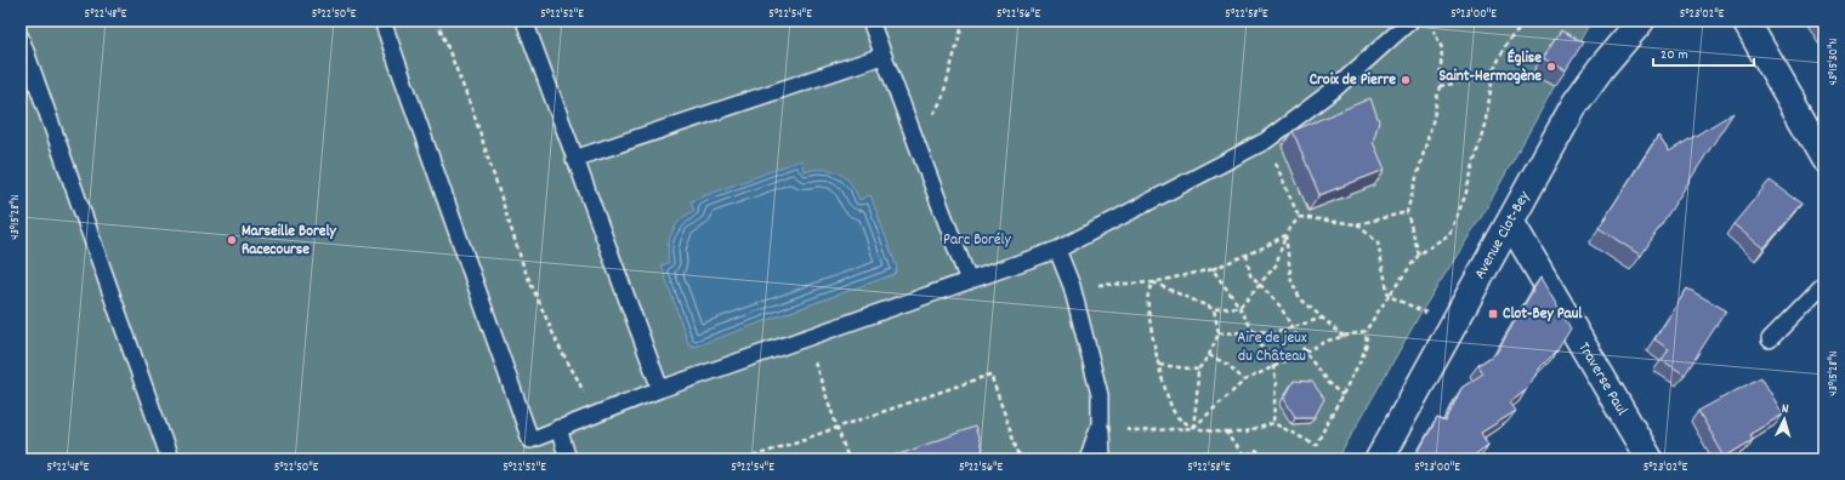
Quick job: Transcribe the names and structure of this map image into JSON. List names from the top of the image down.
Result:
{
  "streets": {
    "street": ["Avenue Clot-Bey", "Traverse Paul"]
  },
  "crossings": [
    ["Avenue Clot-Bey", "Traverse Paul"]
  ],
  "parks": ["Parc Borély", "Aire de jeux du Château"],
  "places": {
    "other": ["Église Saint-Hermogène", "Croix de Pierre", "Marseille Borely Racecourse"],
    "transit": ["Clot-Bey Paul"]
  },
  "scale_bar": "20 m",
  "north": "top",
  "coordinates": [
    "5°22'48\"E",
    "5°22'50\"E",
    "5°22'52\"E",
    "5°22'54\"E",
    "5°22'56\"E",
    "5°22'58\"E",
    "5°23'00\"E",
    "5°23'02\"E",
    "43°15'30\"N",
    "43°15'28\"N"
  ]
}
